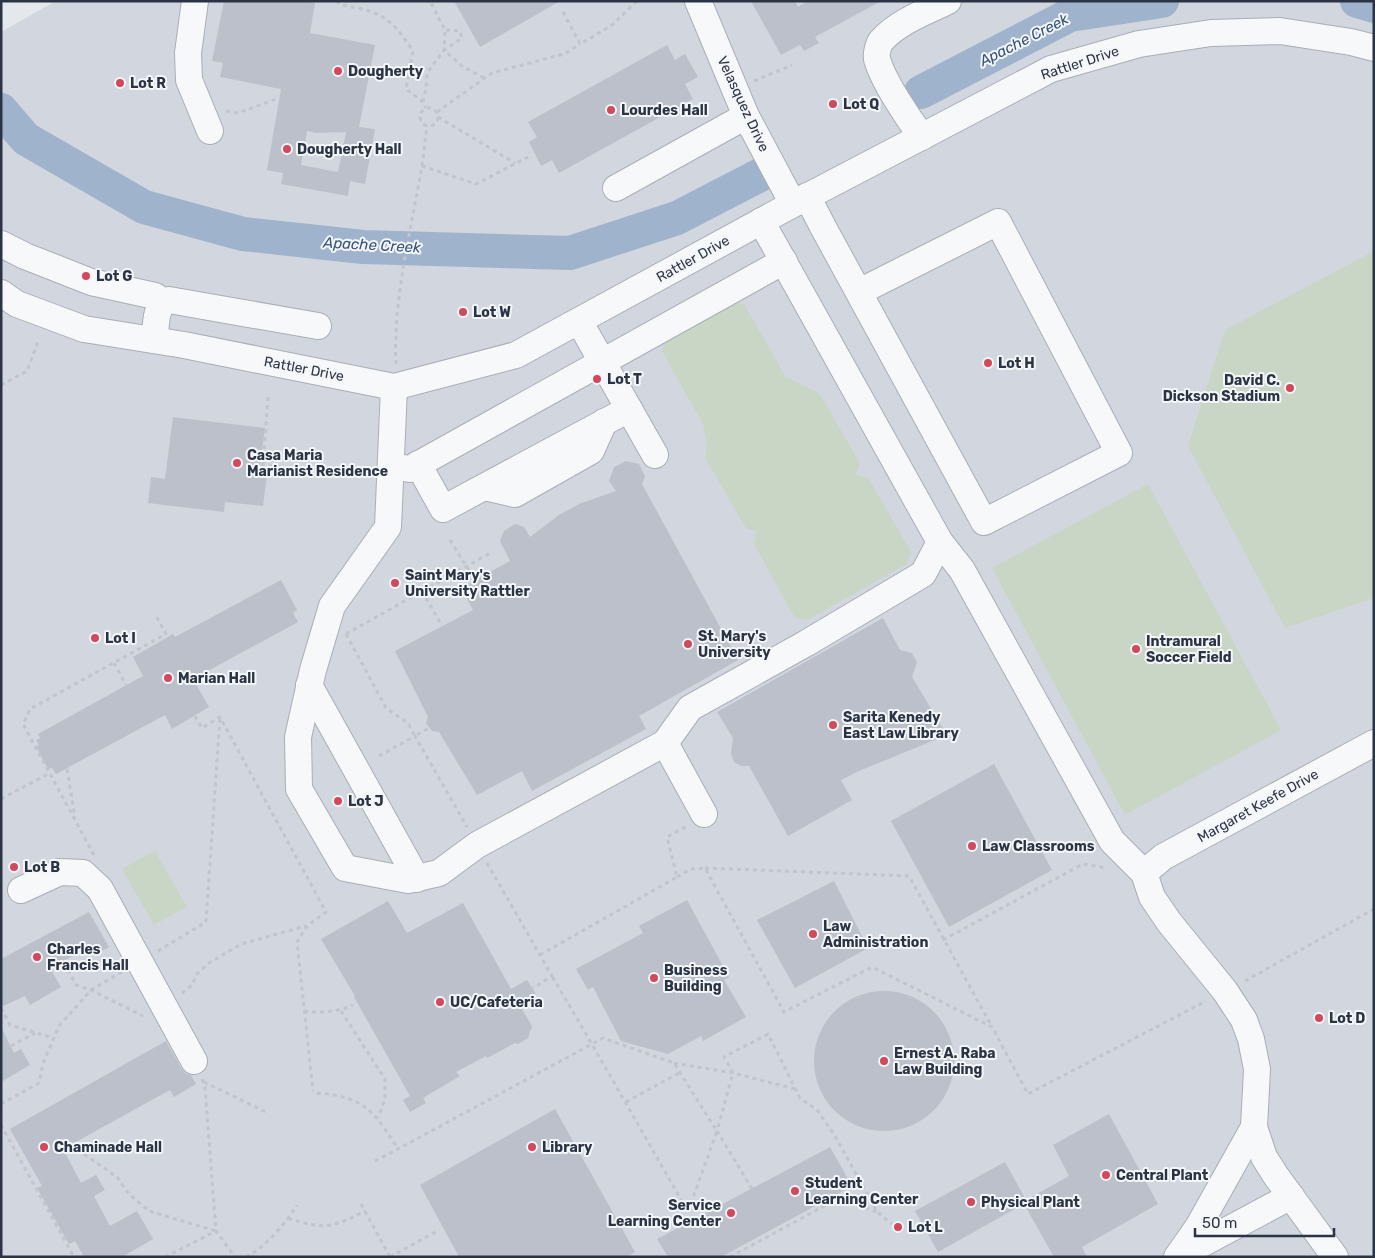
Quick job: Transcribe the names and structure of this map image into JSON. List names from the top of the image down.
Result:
{
  "streets": {
    "street": ["Rattler Drive", "Velasquez Drive", "Margaret Keefe Drive"]
  },
  "crossings": [
    ["Rattler Drive", "Velasquez Drive"]
  ],
  "water": ["Apache Creek"],
  "places": [
    "Dougherty",
    "Lot R",
    "Lot Q",
    "Lourdes Hall",
    "Dougherty Hall",
    "Lot G",
    "Lot W",
    "Lot H",
    "Lot T",
    "David C. Dickson Stadium",
    "Casa Maria Marianist Residence",
    "Saint Mary's University Rattler",
    "Lot I",
    "St. Mary's University",
    "Intramural Soccer Field",
    "Marian Hall",
    "Sarita Kenedy East Law Library",
    "Lot J",
    "Law Classrooms",
    "Lot B",
    "Law Administration",
    "Charles Francis Hall",
    "Business Building",
    "UC/Cafeteria",
    "Lot D",
    "Ernest A. Raba Law Building",
    "Chaminade Hall",
    "Library",
    "Central Plant",
    "Student Learning Center",
    "Physical Plant",
    "Service Learning Center",
    "Lot L"
  ],
  "scale_bar": "50 m"
}
